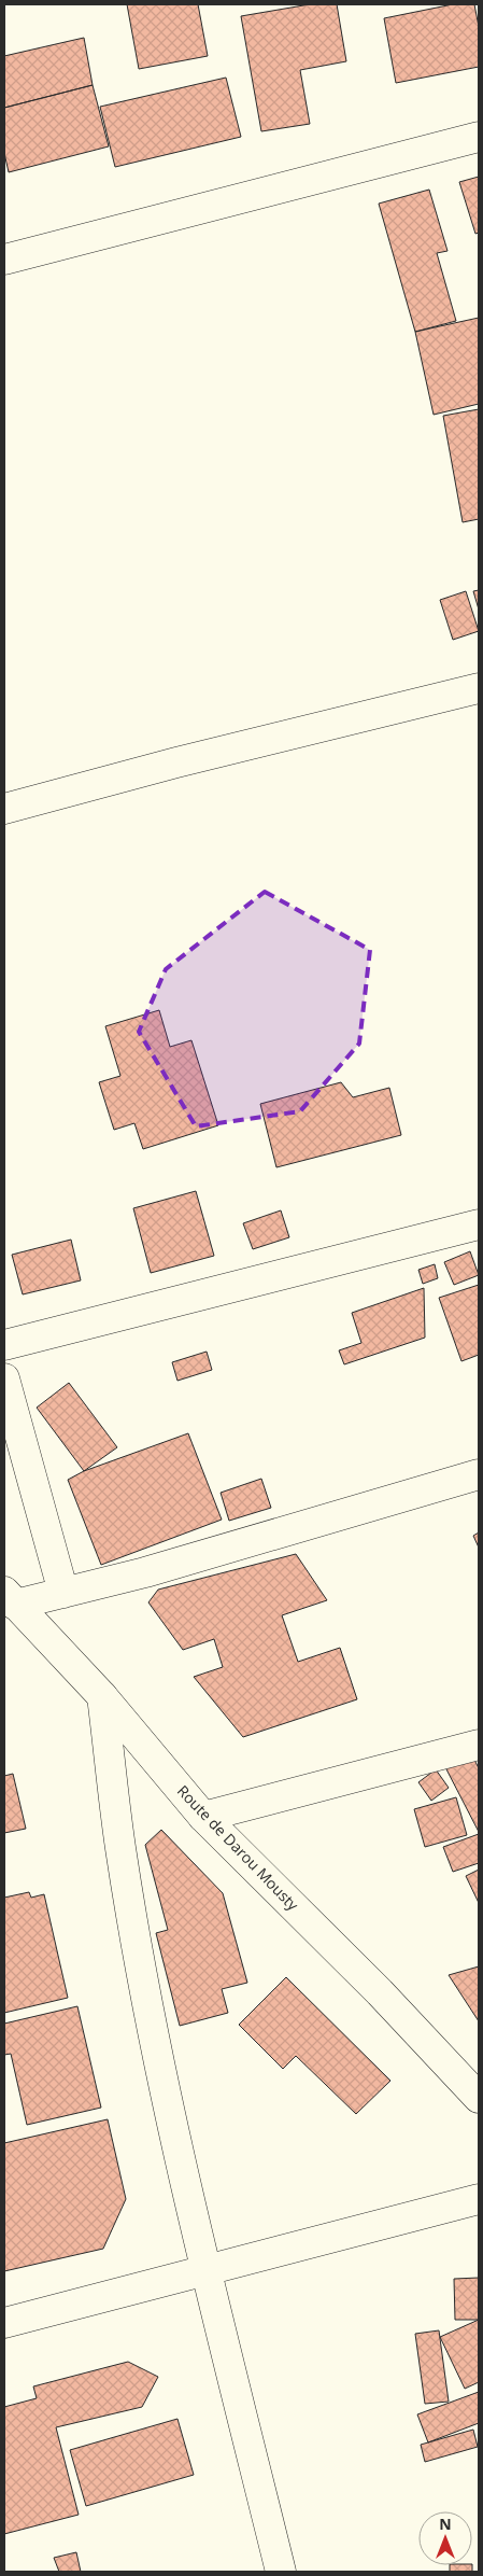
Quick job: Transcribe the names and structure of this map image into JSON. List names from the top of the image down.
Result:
{
  "streets": {
    "street": ["Route de Darou Mousty"]
  },
  "north": "top"
}
